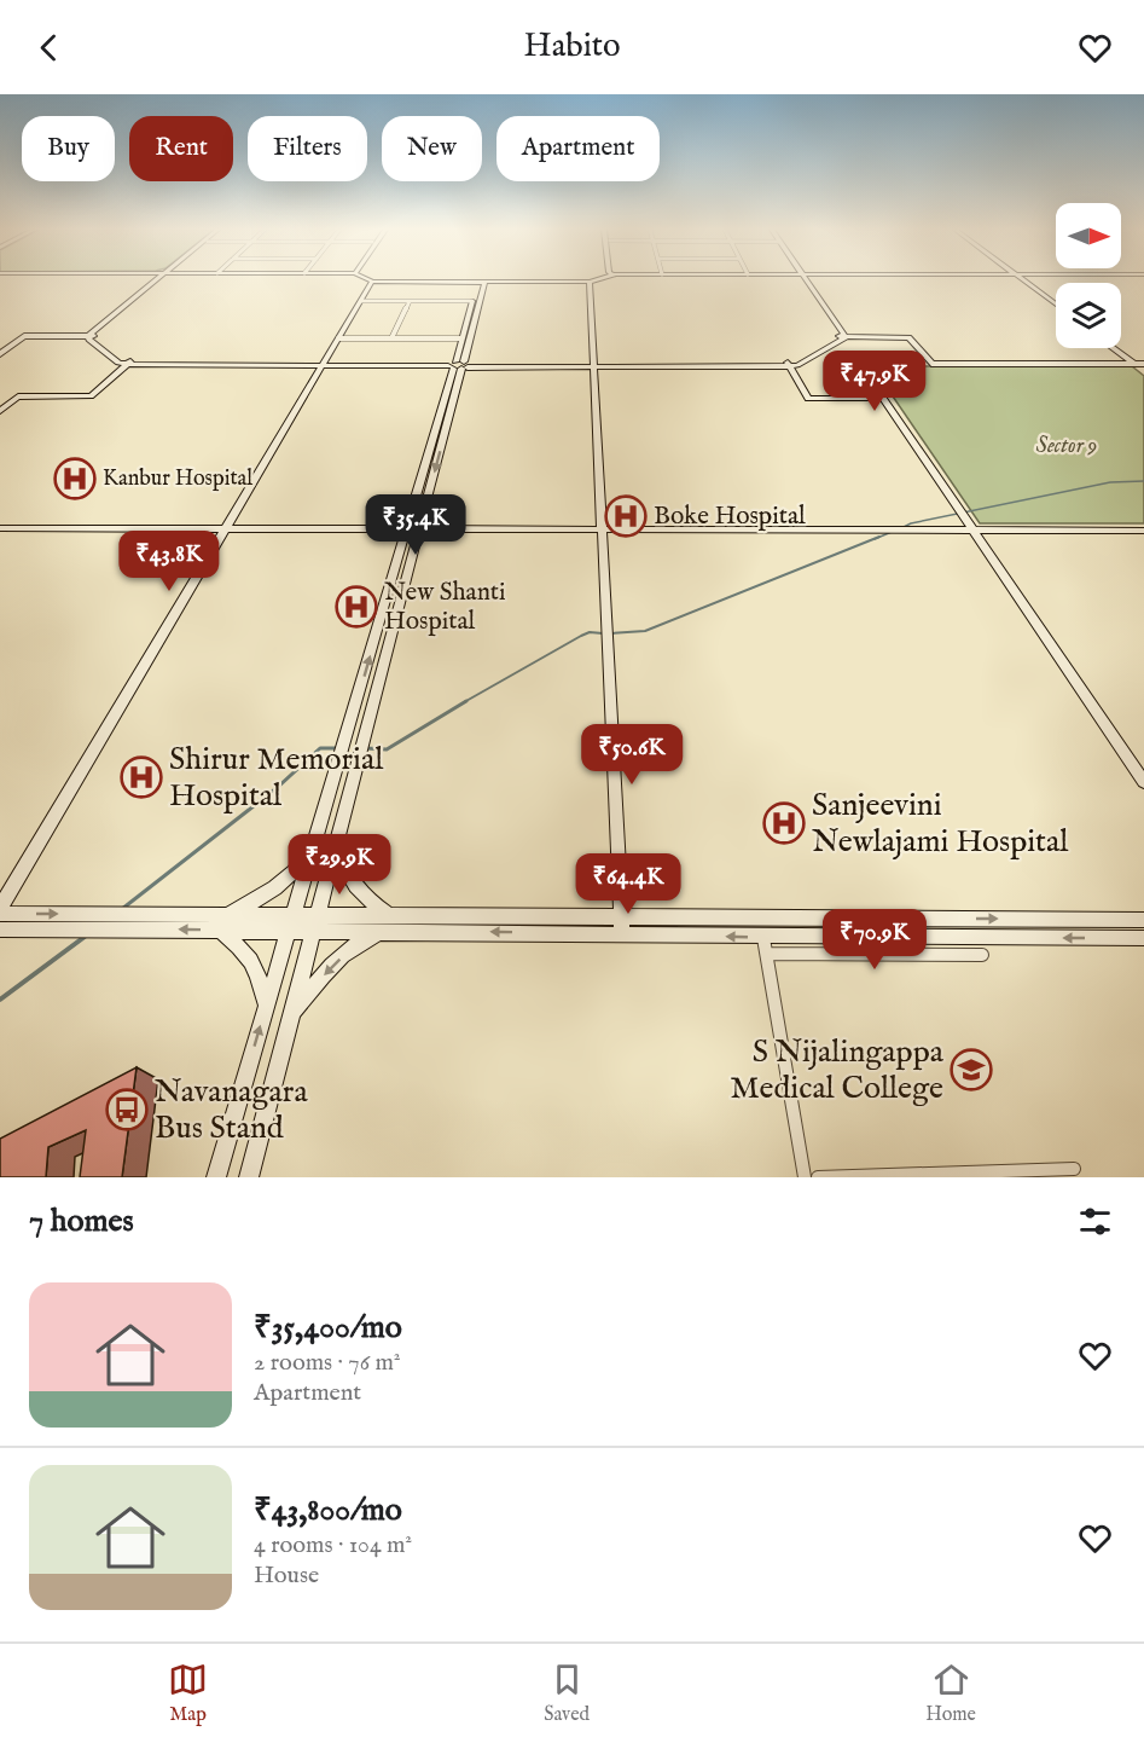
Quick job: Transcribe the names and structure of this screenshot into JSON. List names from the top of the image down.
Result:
{
  "parks": ["Sector 9"],
  "places": {
    "hospital": [
      "Kanbur Hospital",
      "Boke Hospital",
      "New Shanti Hospital",
      "Shirur Memorial Hospital",
      "Sanjeevini Newlajami Hospital"
    ],
    "school or university": ["S Nijalingappa Medical College"],
    "bus stop": ["Navanagara Bus Stand"]
  },
  "north": "right",
  "page": {
    "header": "Habito",
    "chip": [
      "Buy",
      "Rent",
      "Filters",
      "New",
      "Apartment"
    ],
    "price": [
      "₹47.9K",
      "₹35.4K",
      "₹43.8K",
      "₹50.6K",
      "₹29.9K",
      "₹64.4K",
      "₹70.9K"
    ],
    "heading": "7 homes",
    "list": [
      {
        "name": "₹35,400/mo",
        "note": "2 rooms · 76 m² · Apartment"
      },
      {
        "name": "₹43,800/mo",
        "note": "4 rooms · 104 m² · House"
      }
    ],
    "tabs": ["Map", "Saved", "Home"]
  }
}
